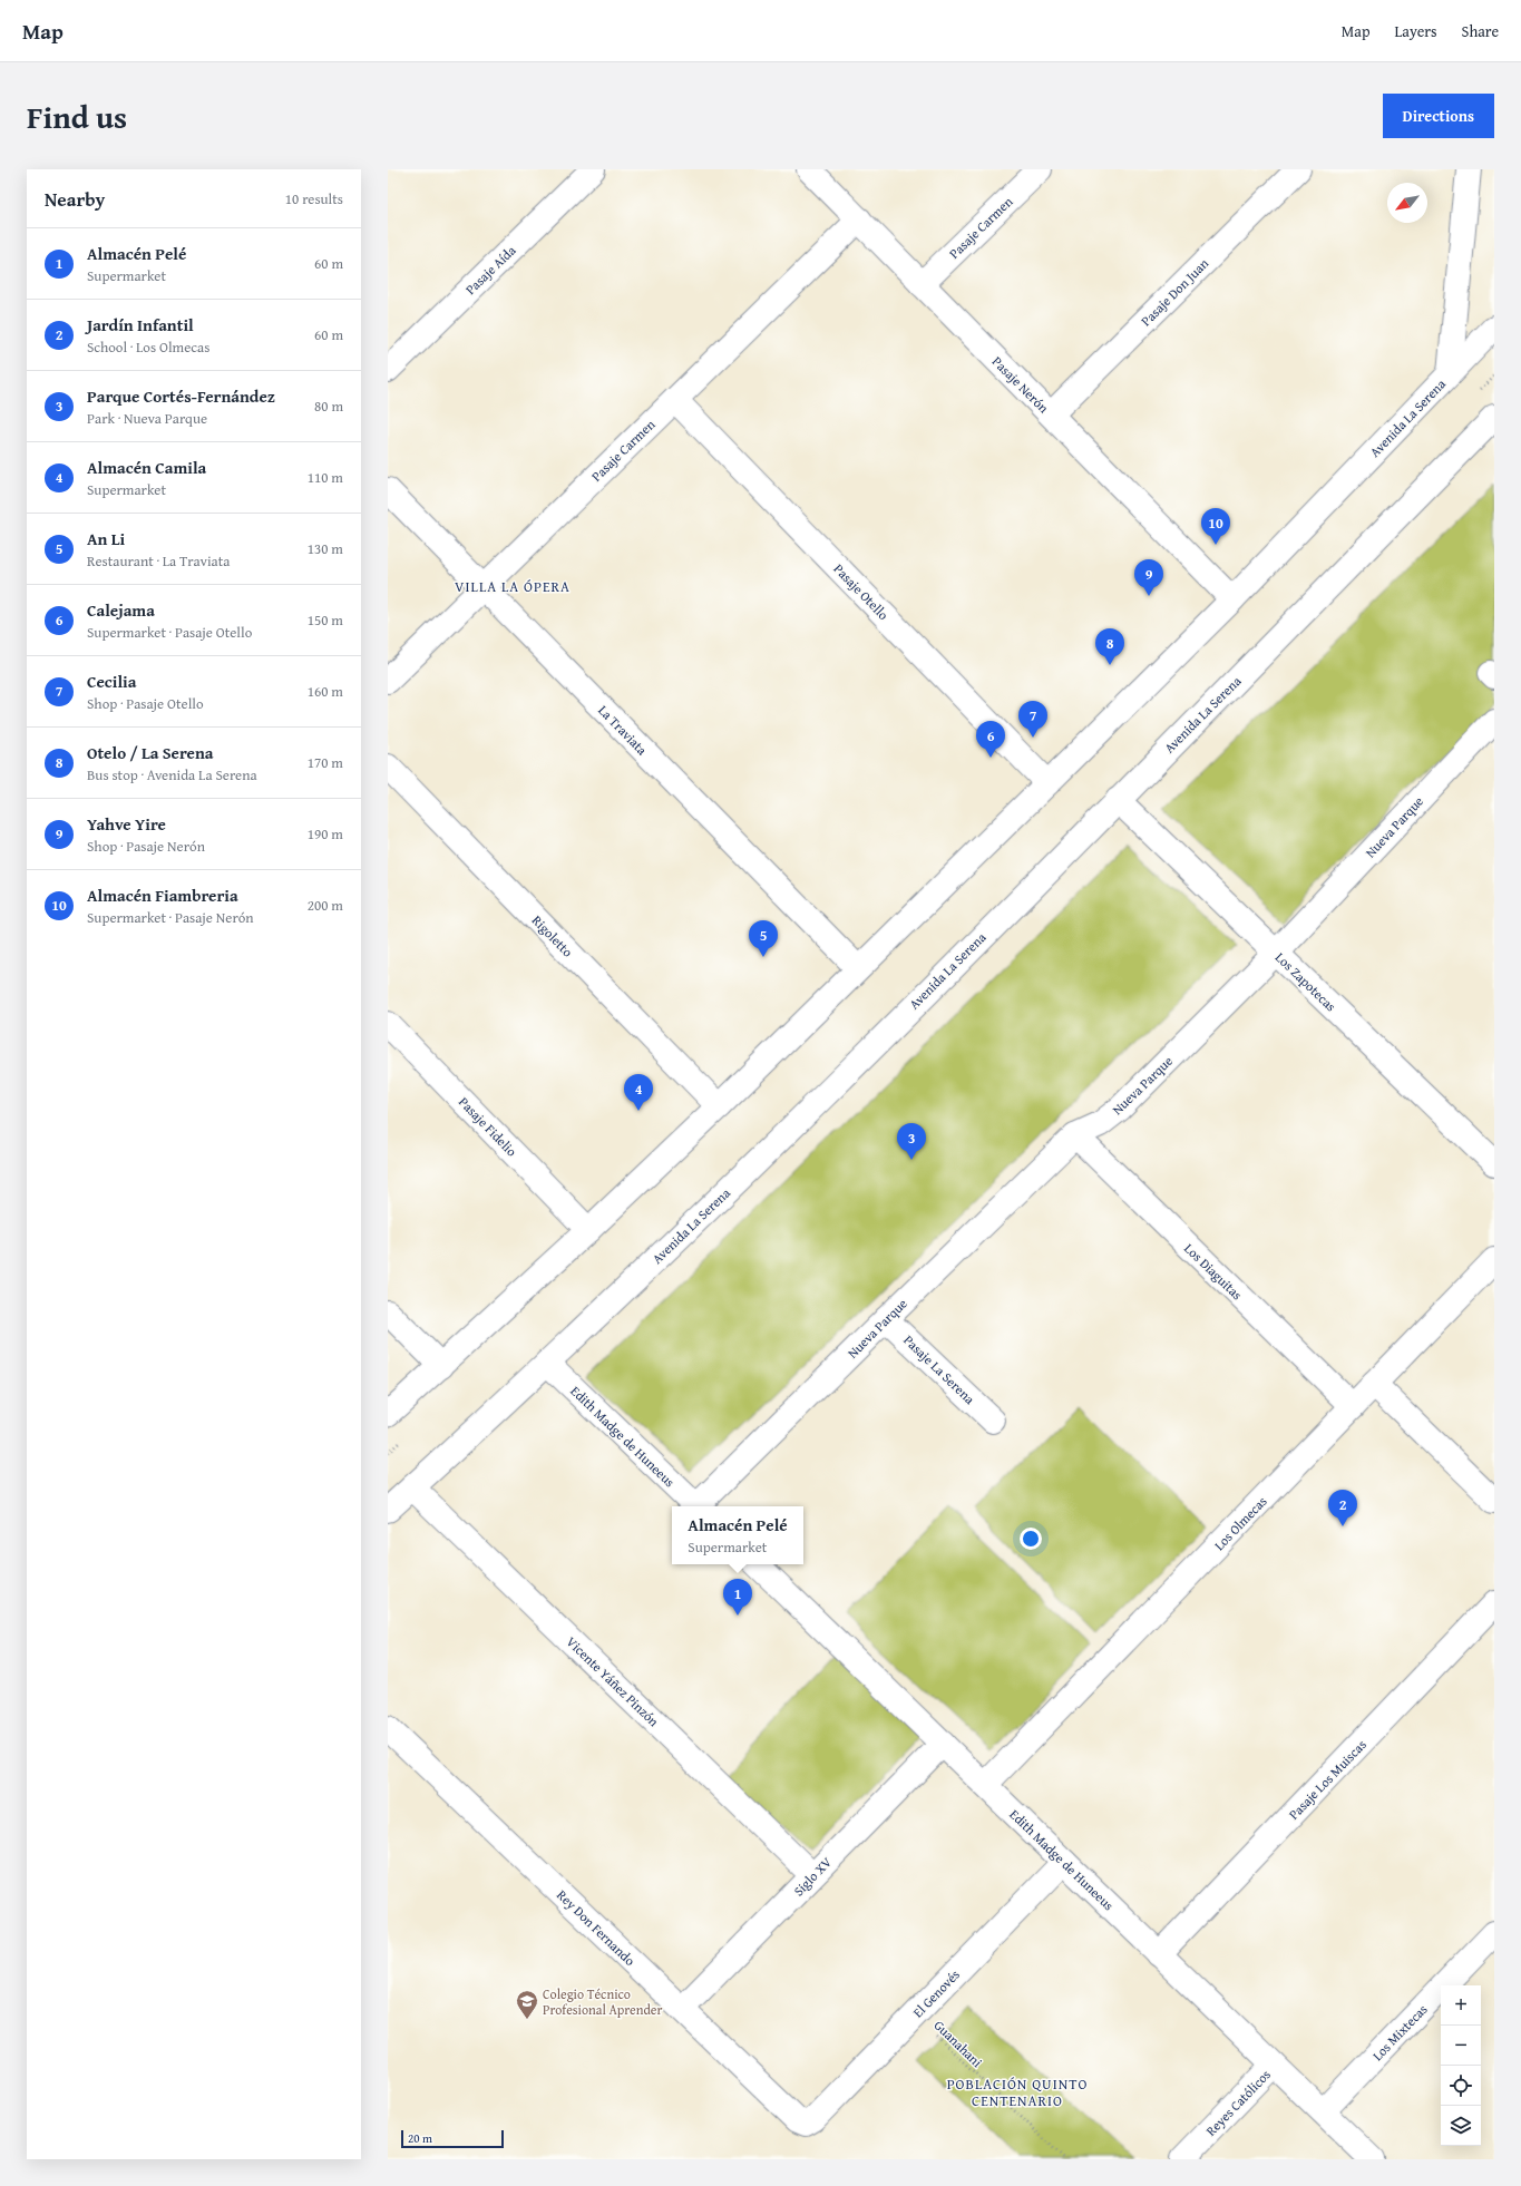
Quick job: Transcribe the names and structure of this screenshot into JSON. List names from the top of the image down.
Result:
{
  "streets": {
    "street": [
      "Pasaje Carmen",
      "Pasaje Aída",
      "Pasaje Don Juan",
      "Pasaje Nerón",
      "Avenida La Serena",
      "Pasaje Otello",
      "La Traviata",
      "Nueva Parque",
      "Rigoletto",
      "Los Zapotecas",
      "Pasaje Fidelio",
      "Los Diaguitas",
      "Pasaje La Serena",
      "Edith Madge de Huneeus",
      "Los Olmecas",
      "Vicente Yáñez Pinzón",
      "Pasaje Los Muiscas",
      "Siglo XV",
      "Rey Don Fernando",
      "El Genovés",
      "Los Mixtecas",
      "Reyes Católicos"
    ],
    "path": ["Guanahani"]
  },
  "crossings": [
    ["Pasaje Carmen", "Pasaje Nerón"],
    ["Pasaje Carmen", "Pasaje Otello"],
    ["Pasaje Carmen", "La Traviata"],
    ["Pasaje Don Juan", "Pasaje Nerón"],
    ["Pasaje Nerón", "Avenida La Serena"],
    ["Avenida La Serena", "Pasaje Otello"],
    ["Avenida La Serena", "La Traviata"],
    ["Avenida La Serena", "Rigoletto"],
    ["Avenida La Serena", "Los Zapotecas"],
    ["Avenida La Serena", "Pasaje Fidelio"],
    ["Avenida La Serena", "Edith Madge de Huneeus"],
    ["Avenida La Serena", "Vicente Yáñez Pinzón"],
    ["Nueva Parque", "Los Zapotecas"],
    ["Nueva Parque", "Los Diaguitas"],
    ["Nueva Parque", "Pasaje La Serena"],
    ["Los Diaguitas", "Los Olmecas"],
    ["Edith Madge de Huneeus", "Los Olmecas"],
    ["Edith Madge de Huneeus", "Pasaje Los Muiscas"],
    ["Edith Madge de Huneeus", "Siglo XV"],
    ["Edith Madge de Huneeus", "El Genovés"],
    ["Edith Madge de Huneeus", "Los Mixtecas"],
    ["Edith Madge de Huneeus", "Reyes Católicos"],
    ["Vicente Yáñez Pinzón", "Siglo XV"],
    ["Siglo XV", "Rey Don Fernando"],
    ["Rey Don Fernando", "El Genovés"],
    ["El Genovés", "Guanahani"]
  ],
  "districts": ["VILLA LA ÓPERA", "POBLACIÓN QUINTO CENTENARIO"],
  "places": {
    "school or university": ["Colegio Técnico Profesional Aprender"]
  },
  "scale_bar": "20 m",
  "north": "bottom left",
  "page": {
    "header": "Map",
    "nav": ["Map", "Layers", "Share"],
    "title": "Find us",
    "buttons": "Directions",
    "heading": ["Nearby", "10 results"],
    "list": [
      {
        "mark": "1",
        "name": "Almacén Pelé",
        "note": "Supermarket",
        "value": "60 m"
      },
      {
        "mark": "2",
        "name": "Jardín Infantil",
        "note": "School · Los Olmecas",
        "value": "60 m"
      },
      {
        "mark": "3",
        "name": "Parque Cortés-Fernández",
        "note": "Park · Nueva Parque",
        "value": "80 m"
      },
      {
        "mark": "4",
        "name": "Almacén Camila",
        "note": "Supermarket",
        "value": "110 m"
      },
      {
        "mark": "5",
        "name": "An Li",
        "note": "Restaurant · La Traviata",
        "value": "130 m"
      },
      {
        "mark": "6",
        "name": "Calejama",
        "note": "Supermarket · Pasaje Otello",
        "value": "150 m"
      },
      {
        "mark": "7",
        "name": "Cecilia",
        "note": "Shop · Pasaje Otello",
        "value": "160 m"
      },
      {
        "mark": "8",
        "name": "Otelo / La Serena",
        "note": "Bus stop · Avenida La Serena",
        "value": "170 m"
      },
      {
        "mark": "9",
        "name": "Yahve Yire",
        "note": "Shop · Pasaje Nerón",
        "value": "190 m"
      },
      {
        "mark": "10",
        "name": "Almacén Fiambreria",
        "note": "Supermarket · Pasaje Nerón",
        "value": "200 m"
      }
    ],
    "pins": [
      "10",
      "9",
      "8",
      "7",
      "6",
      "5",
      "4",
      "3",
      "2",
      "1"
    ],
    "popup": ["Almacén Pelé", "Supermarket"],
    "map_buttons": ["+", "−"],
    "scale": "20 m"
  }
}
